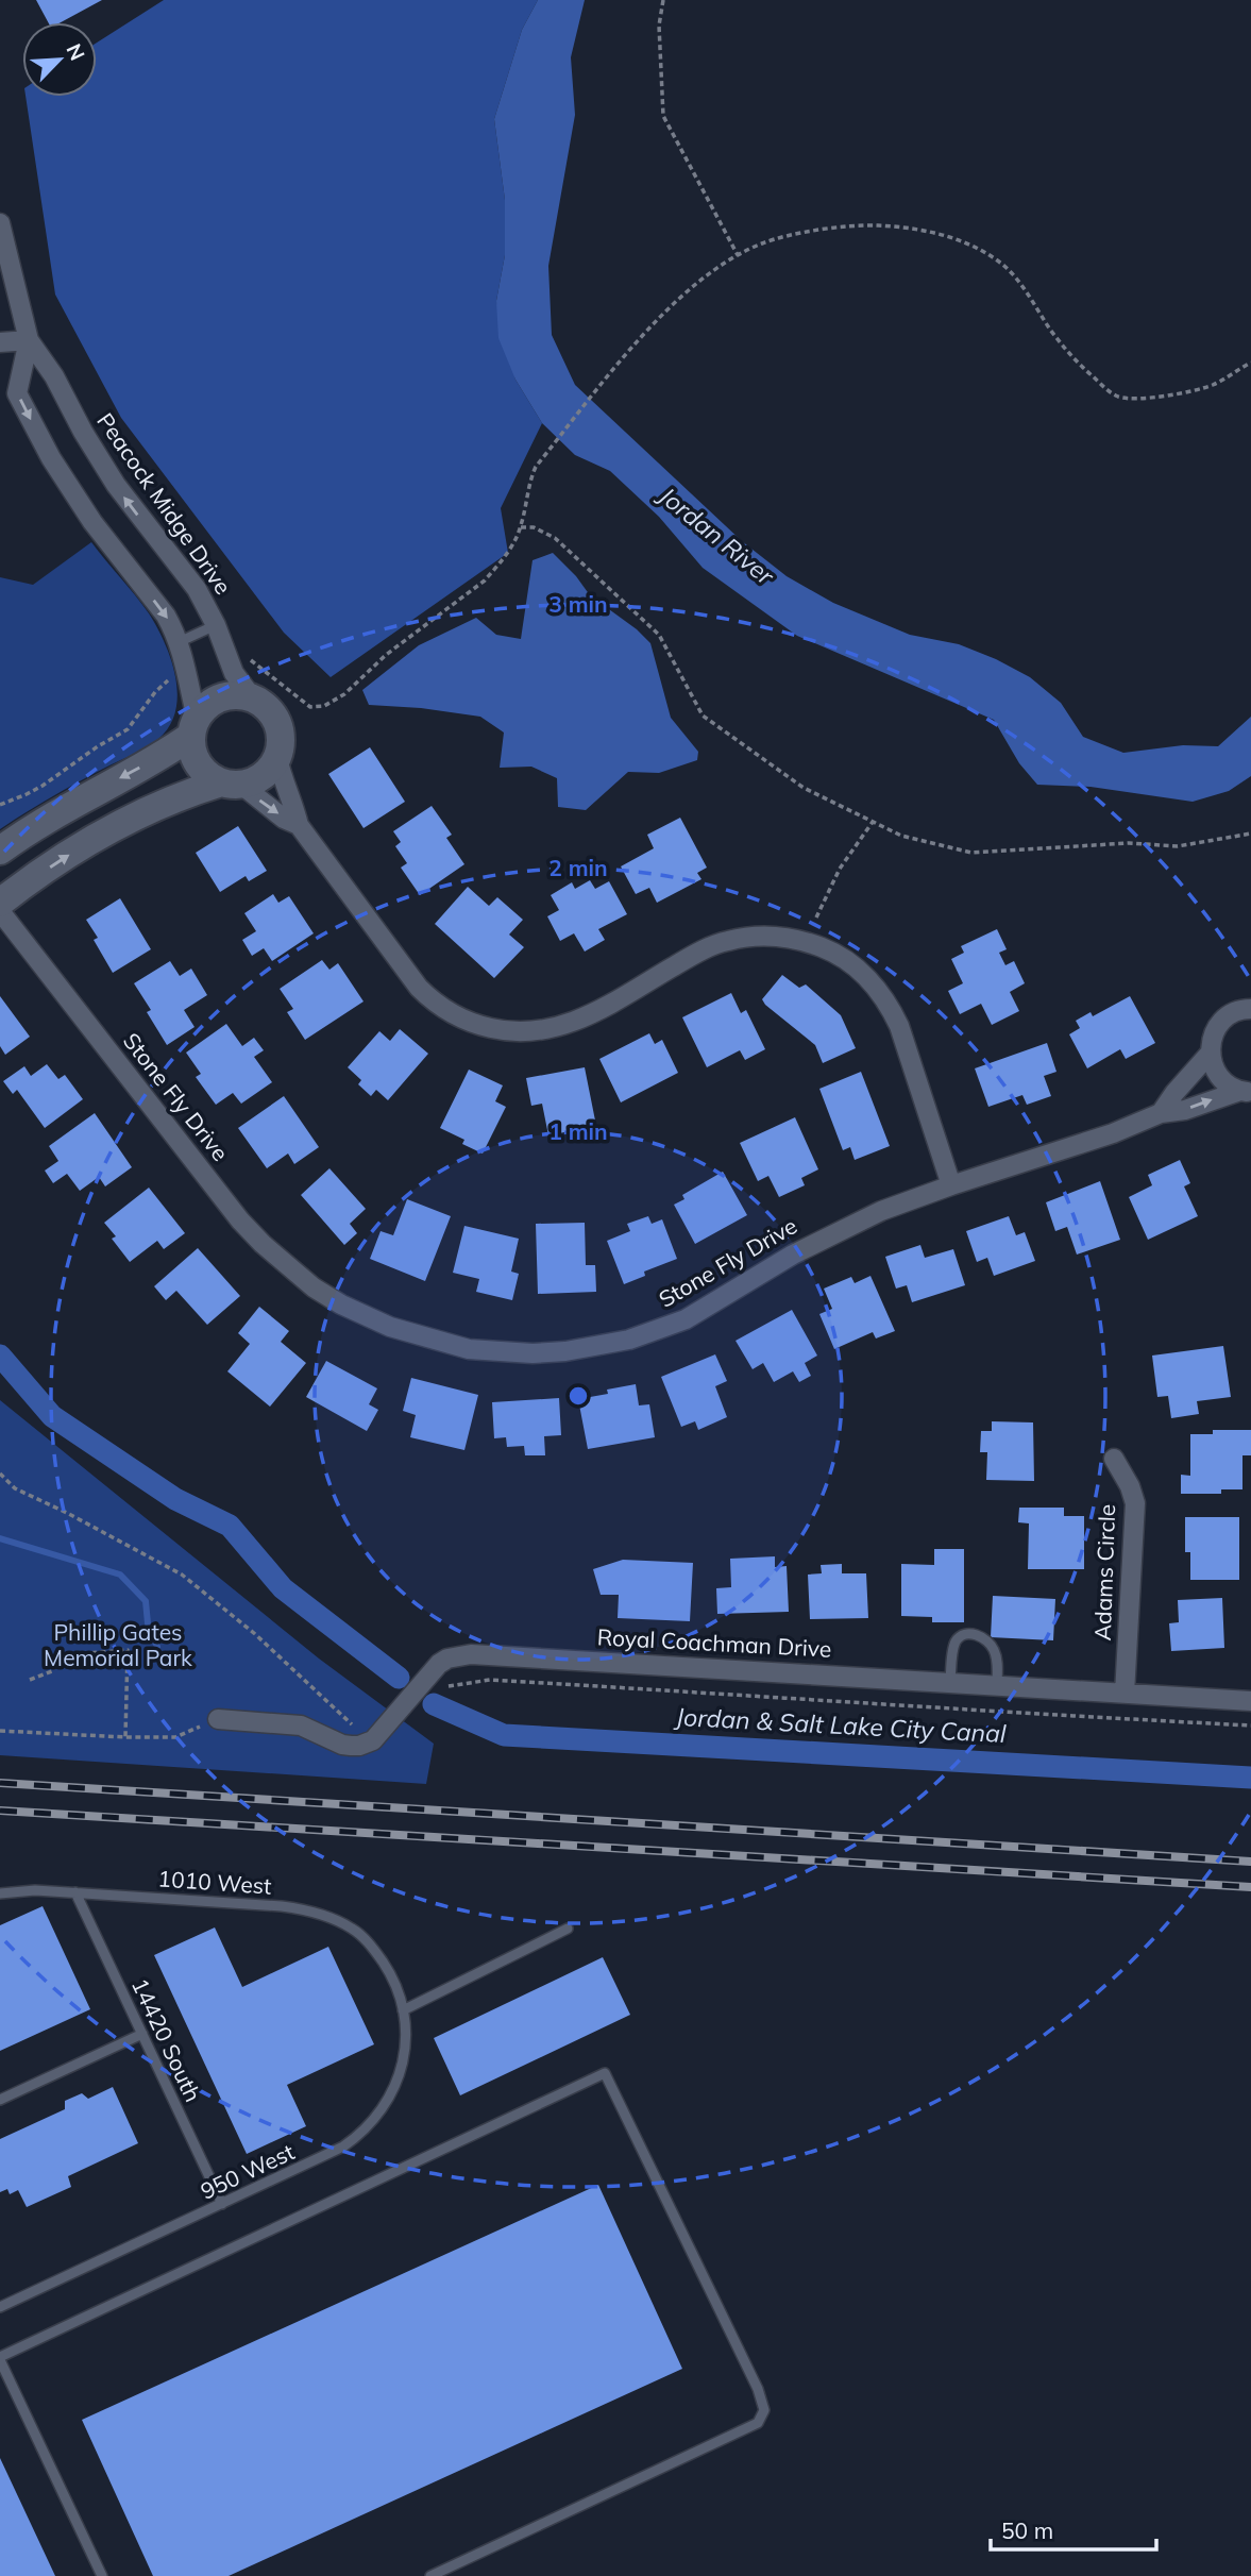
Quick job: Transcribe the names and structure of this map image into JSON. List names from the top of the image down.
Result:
{
  "streets": {
    "street": [
      "Peacock Midge Drive",
      "Stone Fly Drive",
      "Adams Circle",
      "Royal Coachman Drive"
    ],
    "lane": ["1010 West", "14420 South", "950 West"]
  },
  "crossings": [
    ["Adams Circle", "Royal Coachman Drive"],
    ["1010 West", "14420 South"],
    ["1010 West", "950 West"],
    ["14420 South", "950 West"]
  ],
  "water": ["Jordan River", "Jordan & Salt Lake City Canal"],
  "parks": ["Phillip Gates Memorial Park"],
  "scale_bar": "50 m",
  "north": "top right",
  "rings": ["3 min", "2 min", "1 min"]
}
